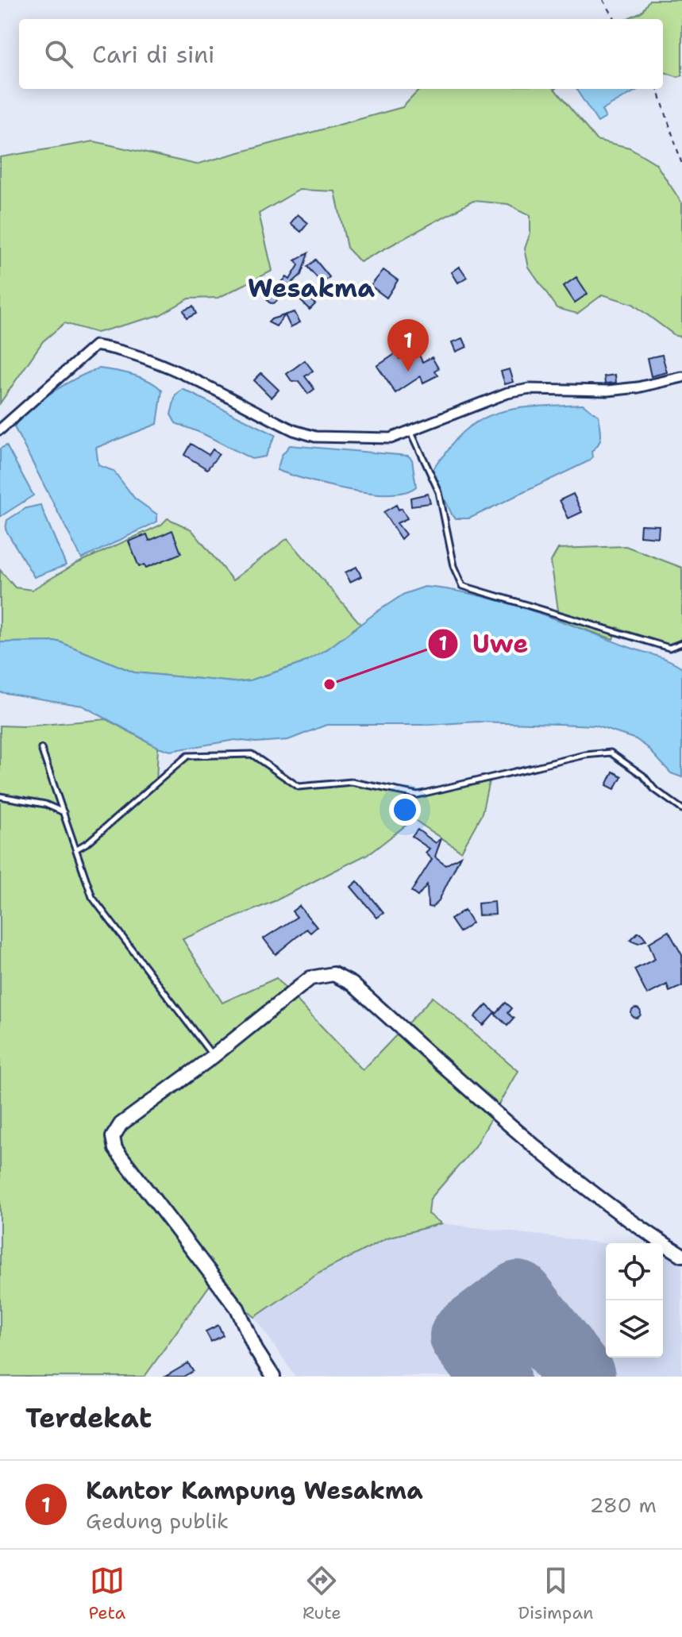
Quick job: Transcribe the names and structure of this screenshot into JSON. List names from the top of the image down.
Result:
{
  "districts": ["Wesakma"],
  "places": ["Uwe"],
  "page": {
    "search": "Cari di sini",
    "pins": "1",
    "heading": "Terdekat",
    "list": [
      {
        "mark": "1",
        "name": "Kantor Kampung Wesakma",
        "note": "Gedung publik",
        "value": "280 m"
      }
    ],
    "nav": ["Peta", "Rute", "Disimpan"]
  }
}
